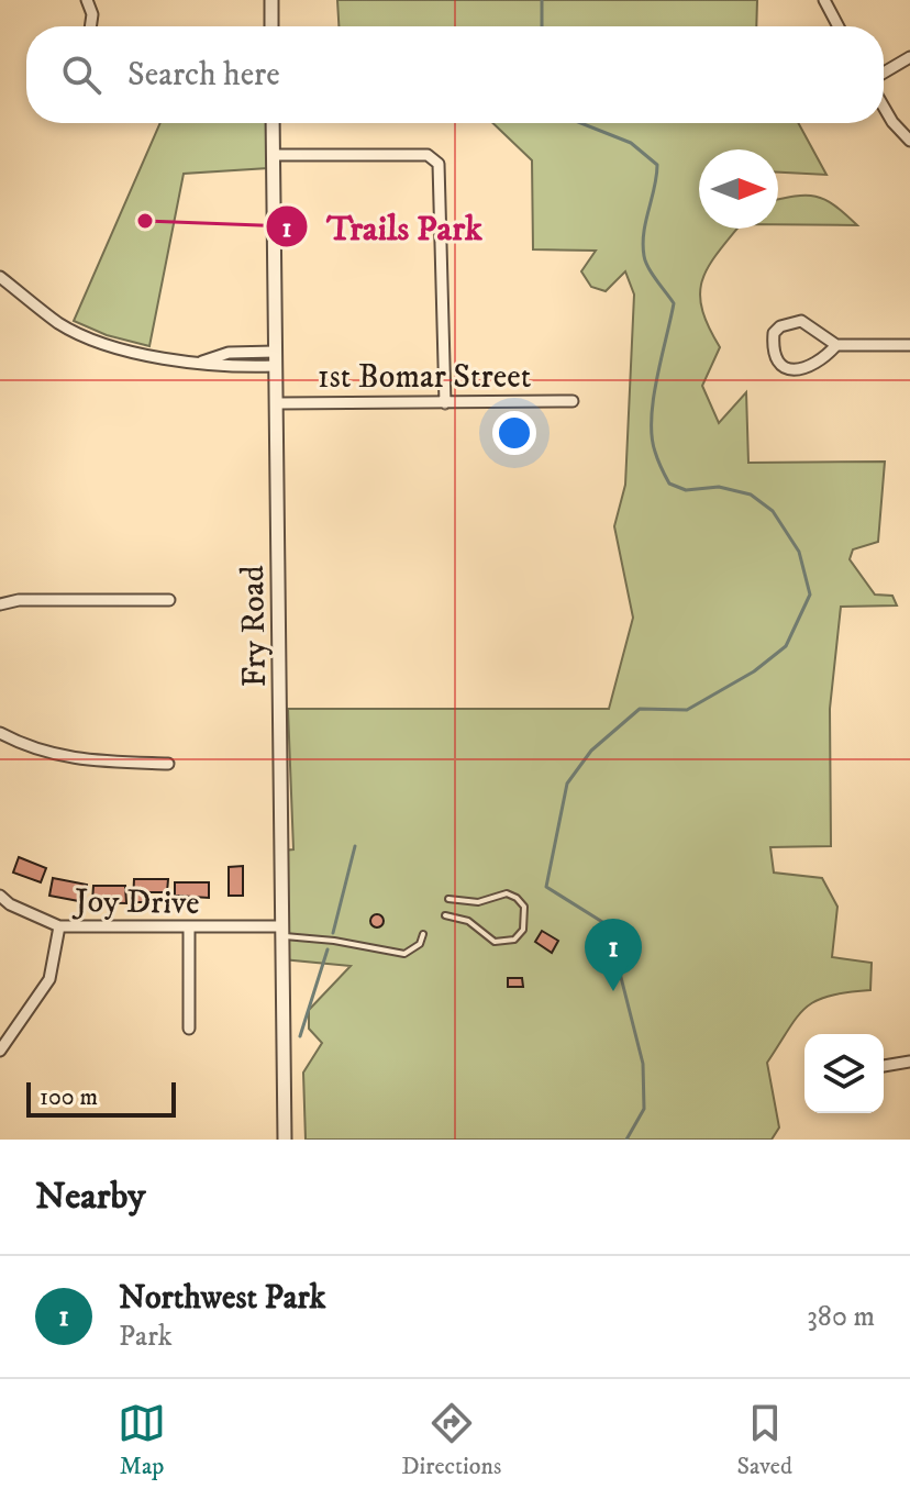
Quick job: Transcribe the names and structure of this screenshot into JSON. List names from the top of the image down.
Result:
{
  "streets": {
    "street": ["1st Bomar Street", "Fry Road", "Joy Drive"]
  },
  "crossings": [
    ["1st Bomar Street", "Fry Road"],
    ["Fry Road", "Joy Drive"]
  ],
  "places": ["Trails Park"],
  "scale_bar": "100 m",
  "north": "right",
  "page": {
    "search": "Search here",
    "pins": "1",
    "scale": "100 m",
    "heading": "Nearby",
    "list": [
      {
        "mark": "1",
        "name": "Northwest Park",
        "note": "Park",
        "value": "380 m"
      }
    ],
    "nav": ["Map", "Directions", "Saved"]
  }
}
